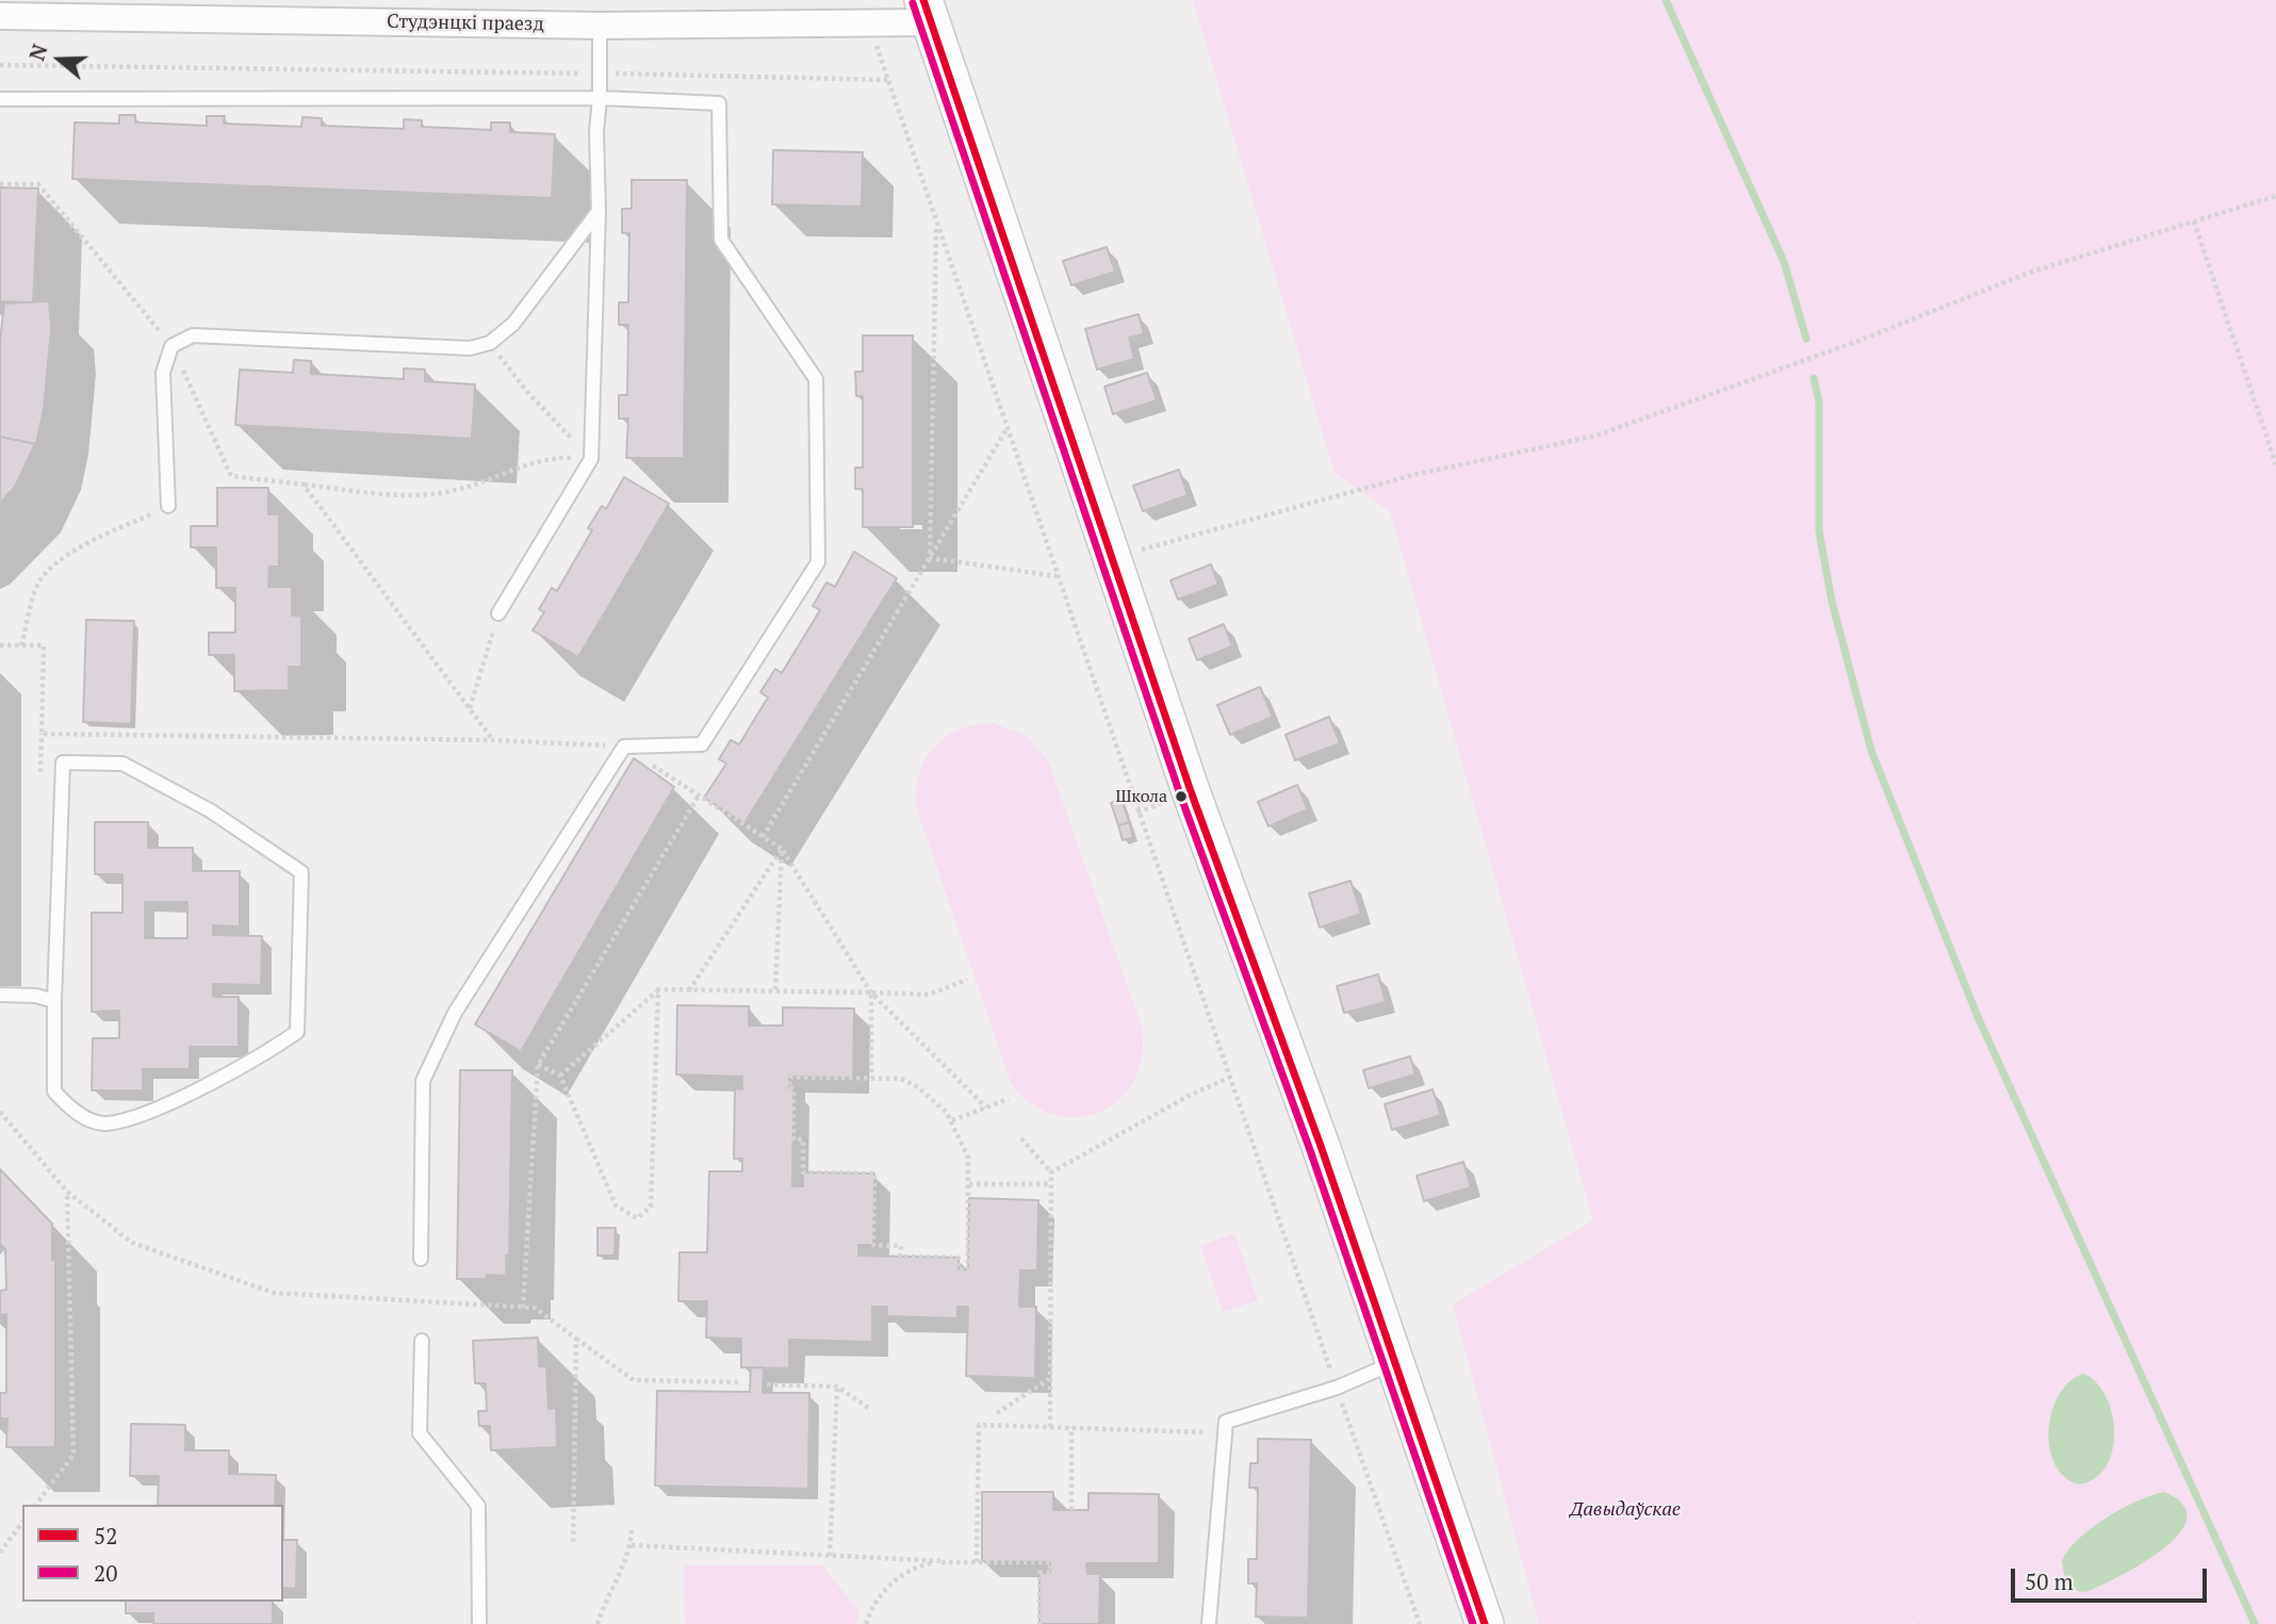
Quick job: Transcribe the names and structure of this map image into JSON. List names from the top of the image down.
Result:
{
  "streets": {
    "street": ["Студэнцкі праезд"]
  },
  "parks": ["Давыдаўскае"],
  "places": ["Школа"],
  "lines": ["transit line 52", "transit line 20"],
  "legend": ["52", "20"],
  "scale_bar": "50 m",
  "north": "left"
}
